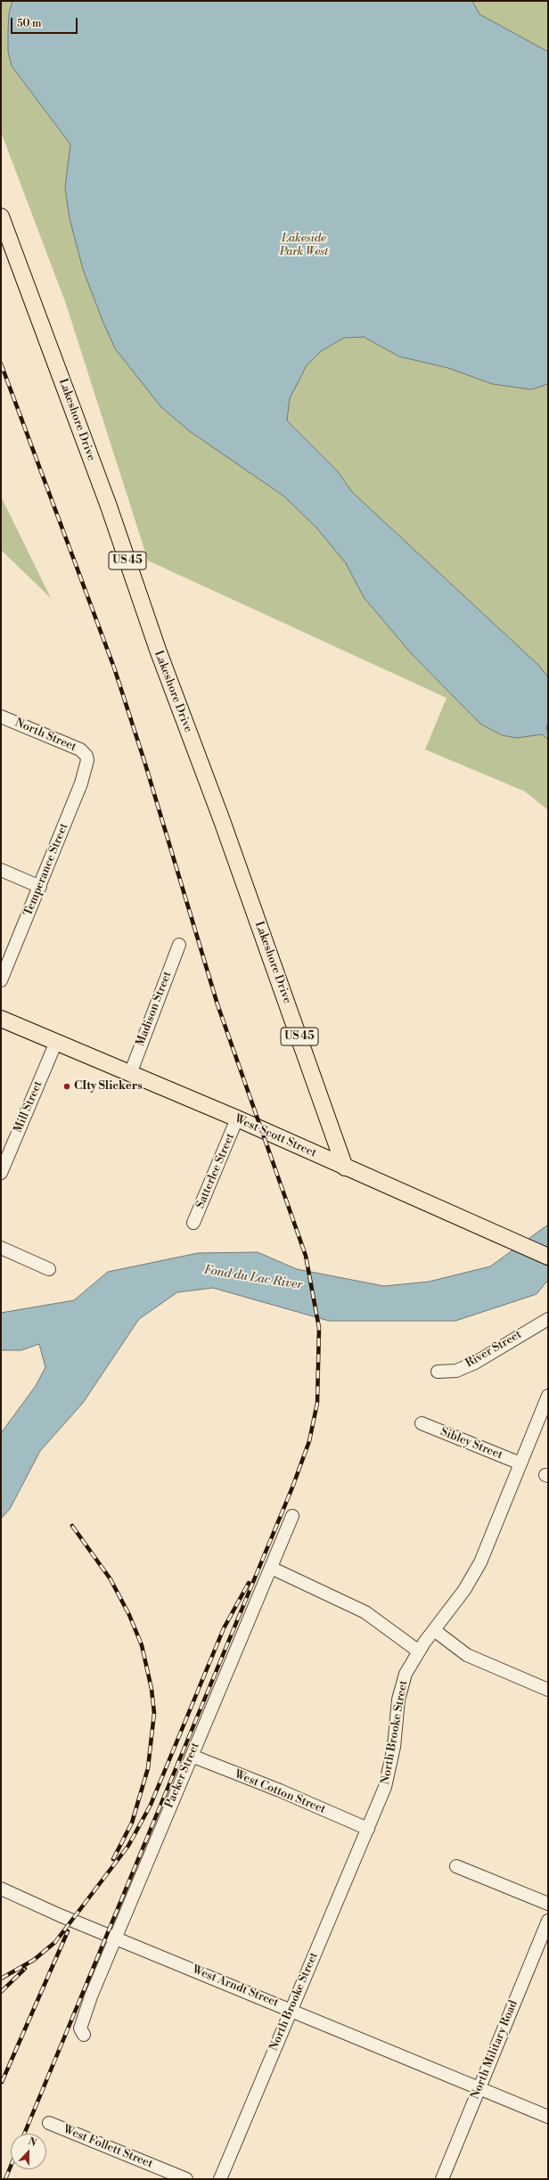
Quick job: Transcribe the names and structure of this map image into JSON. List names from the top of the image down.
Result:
{
  "streets": {
    "main road": ["Lakeshore Drive", "US 45", "West Scott Street"],
    "street": [
      "North Street",
      "Temperance Street",
      "Madison Street",
      "Mill Street",
      "Satterlee Street",
      "River Street",
      "Sibley Street",
      "North Brooke Street",
      "Packer Street",
      "West Cotton Street",
      "West Arndt Street",
      "North Military Road",
      "West Follett Street"
    ]
  },
  "crossings": [
    ["Lakeshore Drive", "West Scott Street"],
    ["North Street", "Temperance Street"],
    ["Madison Street", "West Scott Street"],
    ["Mill Street", "West Scott Street"],
    ["West Scott Street", "Satterlee Street"],
    ["Sibley Street", "North Brooke Street"],
    ["North Brooke Street", "West Cotton Street"],
    ["North Brooke Street", "West Arndt Street"],
    ["Packer Street", "West Cotton Street"],
    ["Packer Street", "West Arndt Street"],
    ["West Arndt Street", "North Military Road"]
  ],
  "water": ["Fond du Lac River"],
  "parks": ["Lakeside Park West"],
  "places": ["CIty Slickers"],
  "scale_bar": "50 m",
  "north": "top"
}
